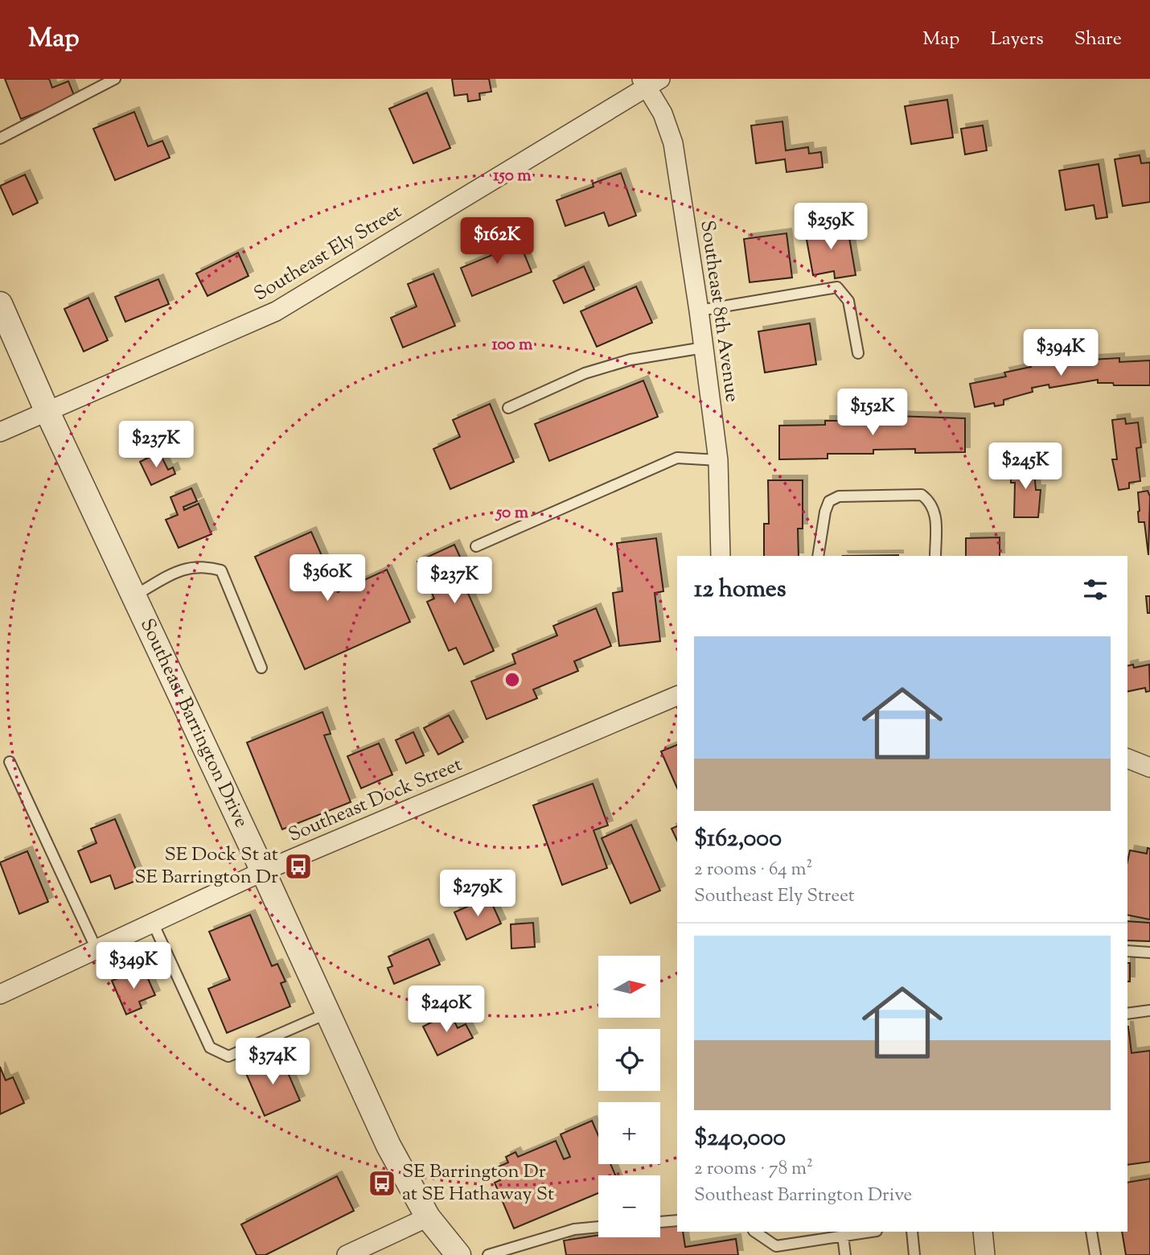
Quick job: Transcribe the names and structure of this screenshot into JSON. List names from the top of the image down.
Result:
{
  "streets": {
    "street": [
      "Southeast Ely Street",
      "Southeast 8th Avenue",
      "Southeast Barrington Drive",
      "Southeast Dock Street"
    ]
  },
  "crossings": [
    ["Southeast Ely Street", "Southeast 8th Avenue"],
    ["Southeast Ely Street", "Southeast Barrington Drive"],
    ["Southeast Barrington Drive", "Southeast Dock Street"]
  ],
  "places": {
    "bus stop": ["SE Dock St at SE Barrington Dr", "SE Barrington Dr at SE Hathaway St"]
  },
  "north": "right",
  "page": {
    "header": "Map",
    "nav": ["Map", "Layers", "Share"],
    "price": [
      "$259K",
      "$162K",
      "$394K",
      "$152K",
      "$237K",
      "$245K",
      "$360K",
      "$237K",
      "$279K",
      "$349K",
      "$240K",
      "$374K"
    ],
    "heading": "12 homes",
    "list": [
      {
        "name": "$162,000",
        "note": "2 rooms · 64 m² · Southeast Ely Street"
      },
      {
        "name": "$240,000",
        "note": "2 rooms · 78 m² · Southeast Barrington Drive"
      }
    ],
    "map_buttons": ["+", "−"]
  },
  "rings": ["150 m", "100 m", "50 m"]
}
